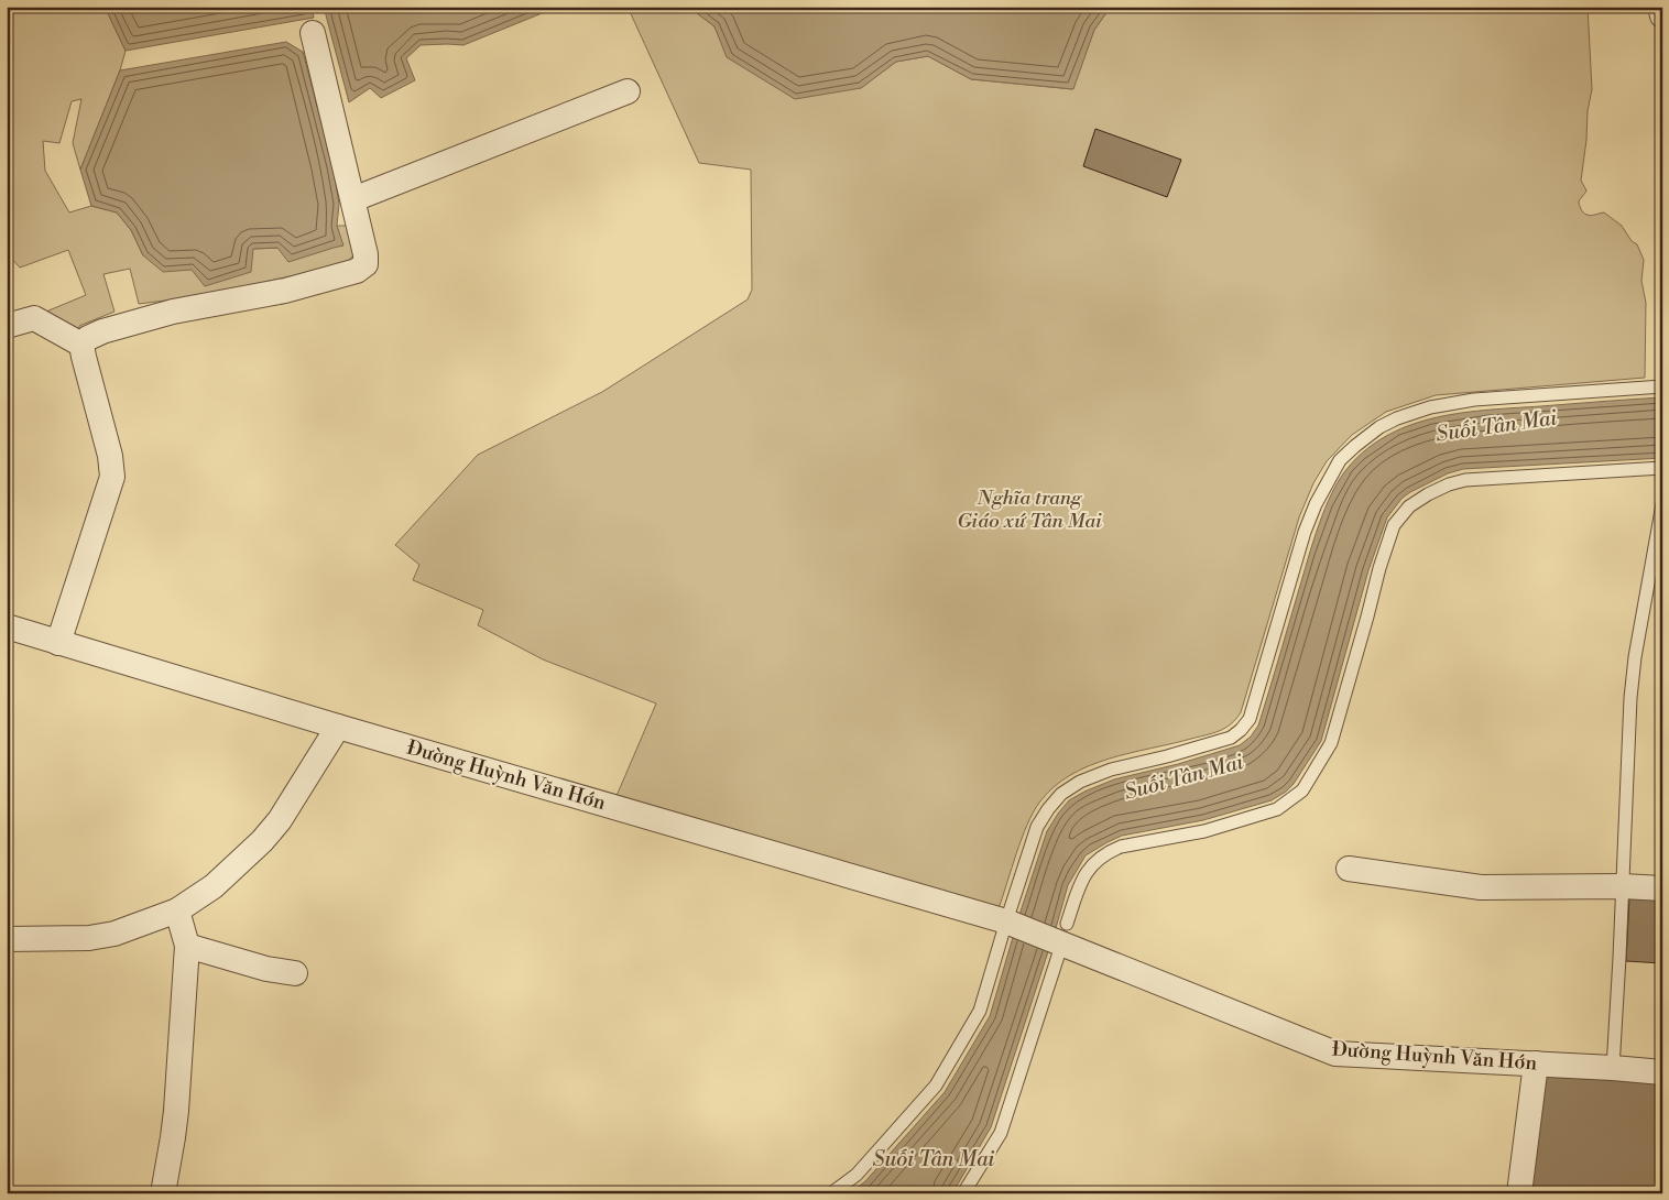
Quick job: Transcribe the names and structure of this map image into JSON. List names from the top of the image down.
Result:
{
  "streets": {
    "street": ["Đường Huỳnh Văn Hớn"]
  },
  "water": ["Suối Tân Mai"],
  "parks": ["Nghĩa trang Giáo xứ Tân Mai"]
}
